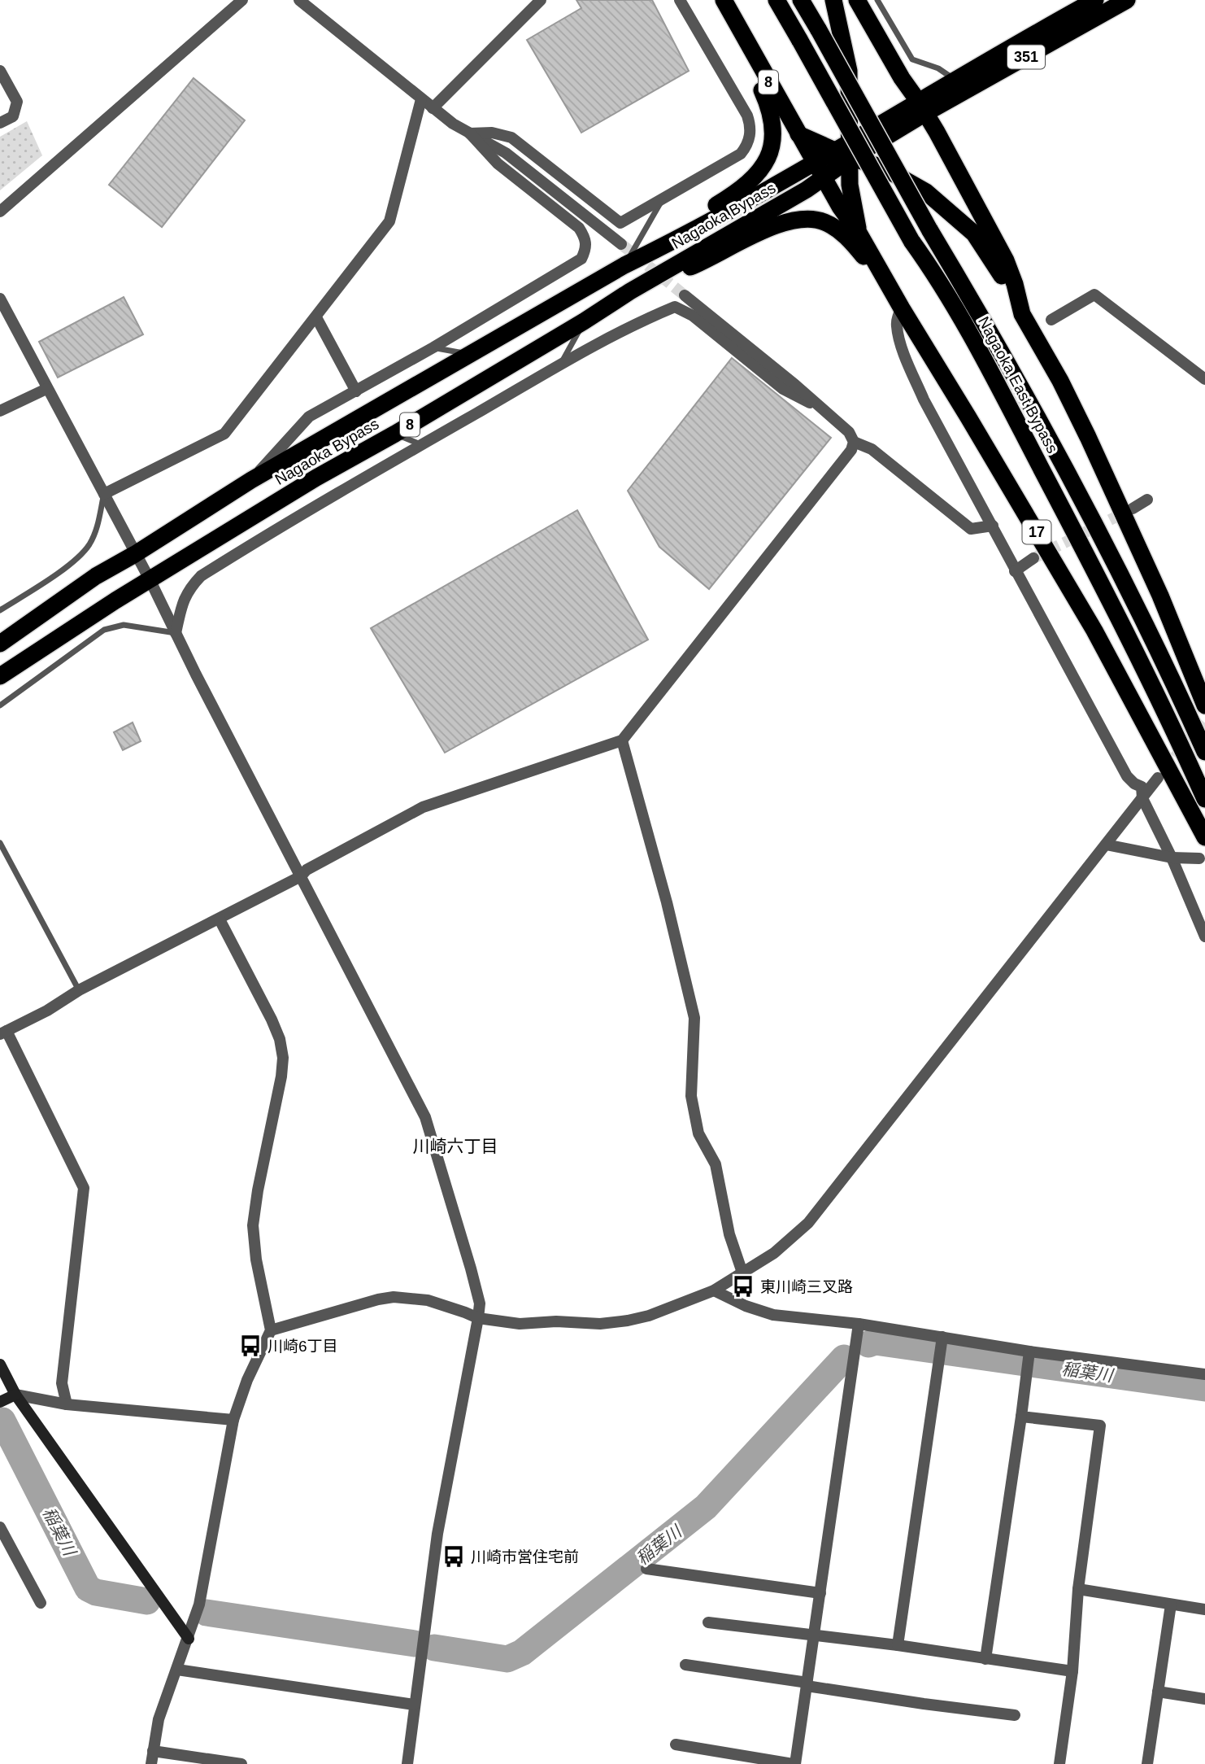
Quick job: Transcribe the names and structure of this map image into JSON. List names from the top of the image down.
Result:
{
  "streets": {
    "highway": [
      "351",
      "8",
      "Nagaoka Bypass",
      "Nagaoka East Bypass",
      "17"
    ]
  },
  "crossings": [
    ["351", "8"],
    ["8", "Nagaoka Bypass"],
    ["8", "Nagaoka East Bypass"],
    ["8", "17"],
    ["Nagaoka Bypass", "17"]
  ],
  "districts": ["川崎六丁目"],
  "water": ["稲葉川"],
  "places": {
    "bus stop": ["東川崎三叉路", "川崎6丁目", "川崎市営住宅前"]
  }
}
